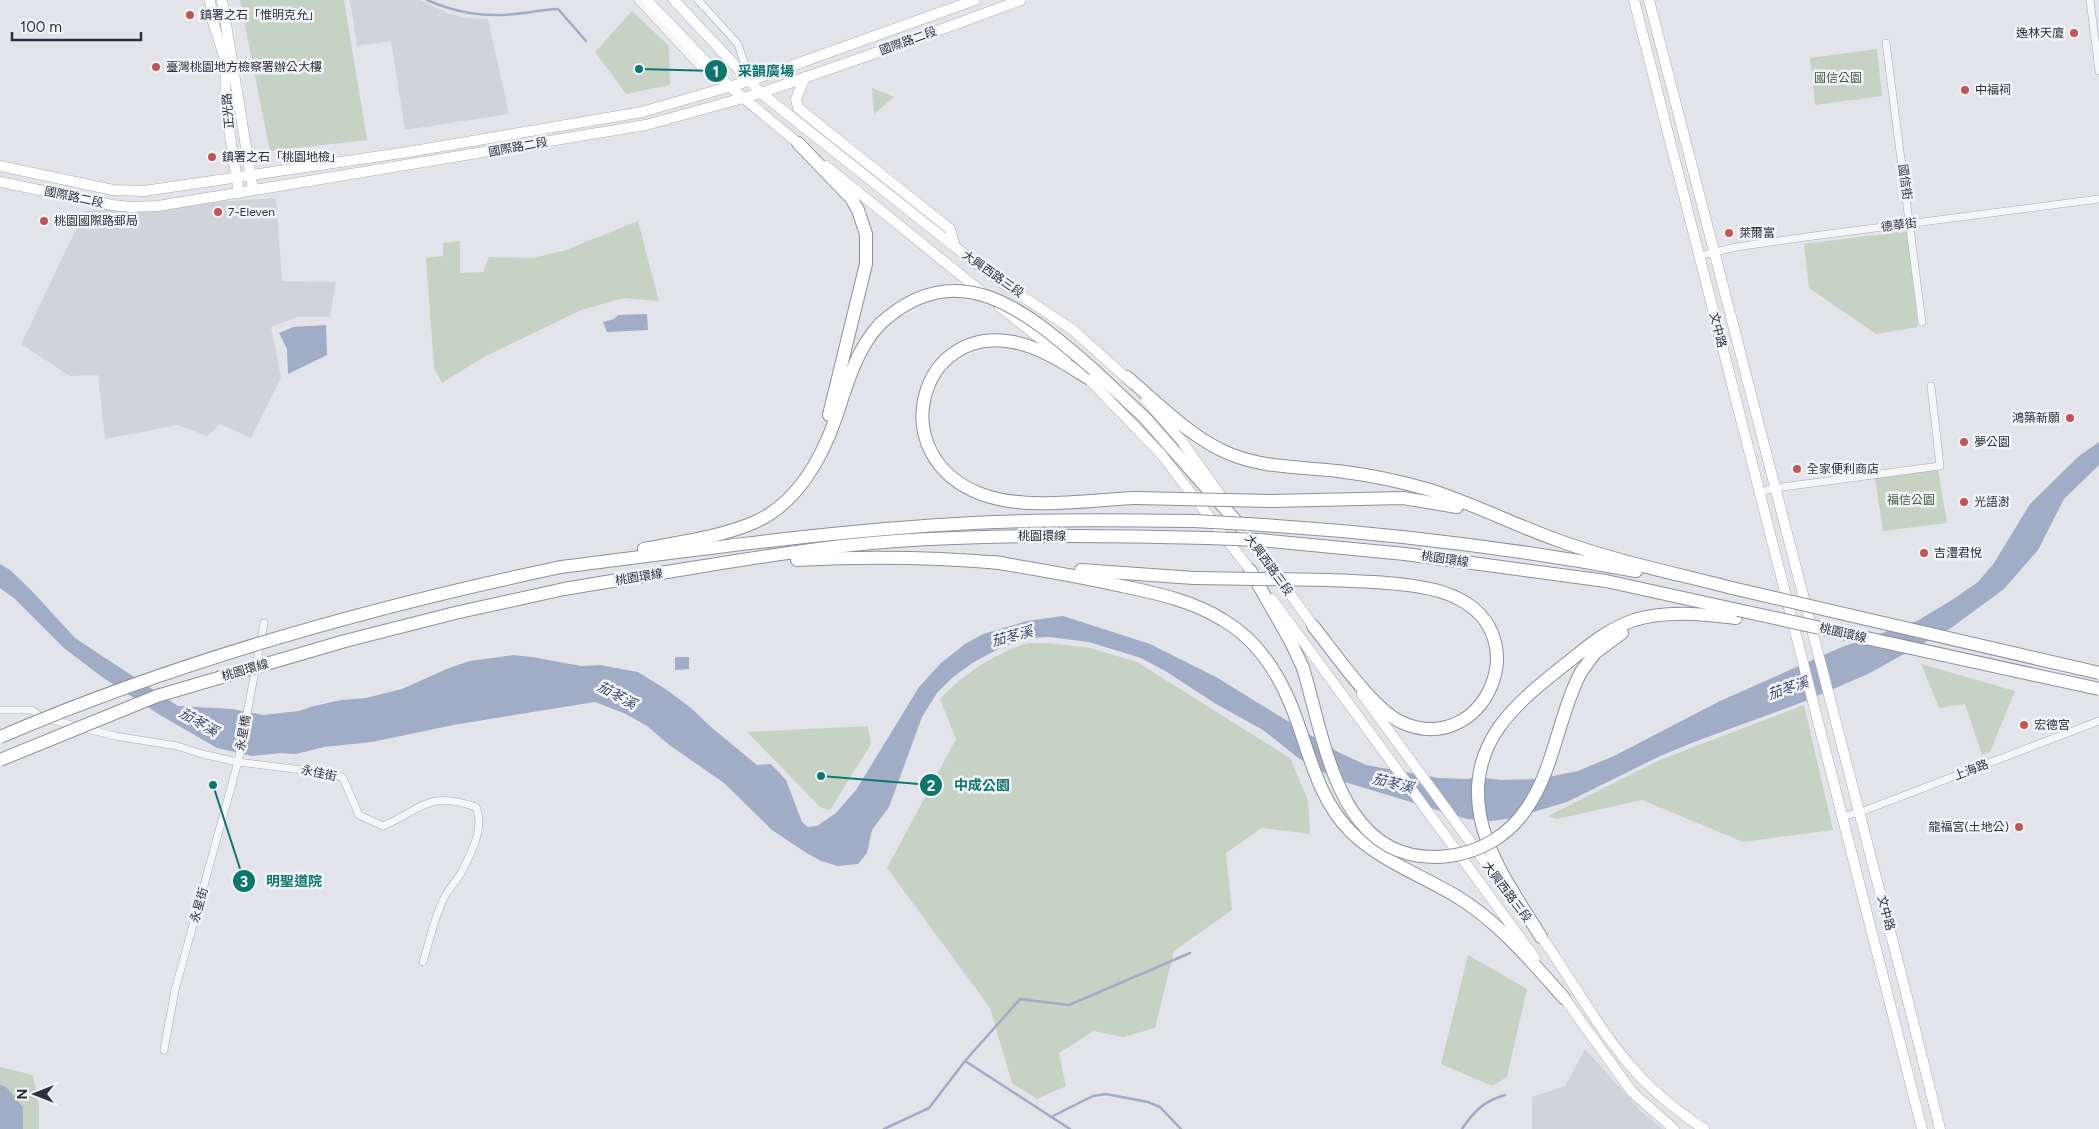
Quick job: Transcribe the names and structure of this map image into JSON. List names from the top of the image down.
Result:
{
  "streets": {
    "highway": ["桃園環線"],
    "street": [
      "國際路二段",
      "正光路",
      "國信街",
      "德華街",
      "大興西路三段",
      "文中路",
      "永星橋",
      "上海路",
      "永佳街",
      "永星街"
    ]
  },
  "crossings": [
    ["國際路二段", "正光路"],
    ["國際路二段", "大興西路三段"],
    ["國信街", "德華街"],
    ["德華街", "文中路"],
    ["大興西路三段", "桃園環線"],
    ["文中路", "上海路"],
    ["永星橋", "永佳街"],
    ["永星橋", "永星街"],
    ["永佳街", "永星街"]
  ],
  "water": ["茄苳溪"],
  "parks": ["國信公園", "福信公園"],
  "places": [
    "鎮署之石「惟明克允」",
    "逸林天廈",
    "臺灣桃園地方檢察署辦公大樓",
    "采韻廣場",
    "中福祠",
    "鎮署之石「桃園地檢」",
    "7-Eleven",
    "桃園國際路郵局",
    "萊爾富",
    "鴻築新願",
    "夢公園",
    "全家便利商店",
    "光語澍",
    "吉澧君悅",
    "宏德宮",
    "中成公園",
    "明聖道院",
    "龍福宮(土地公)"
  ],
  "scale_bar": "100 m",
  "north": "left"
}
